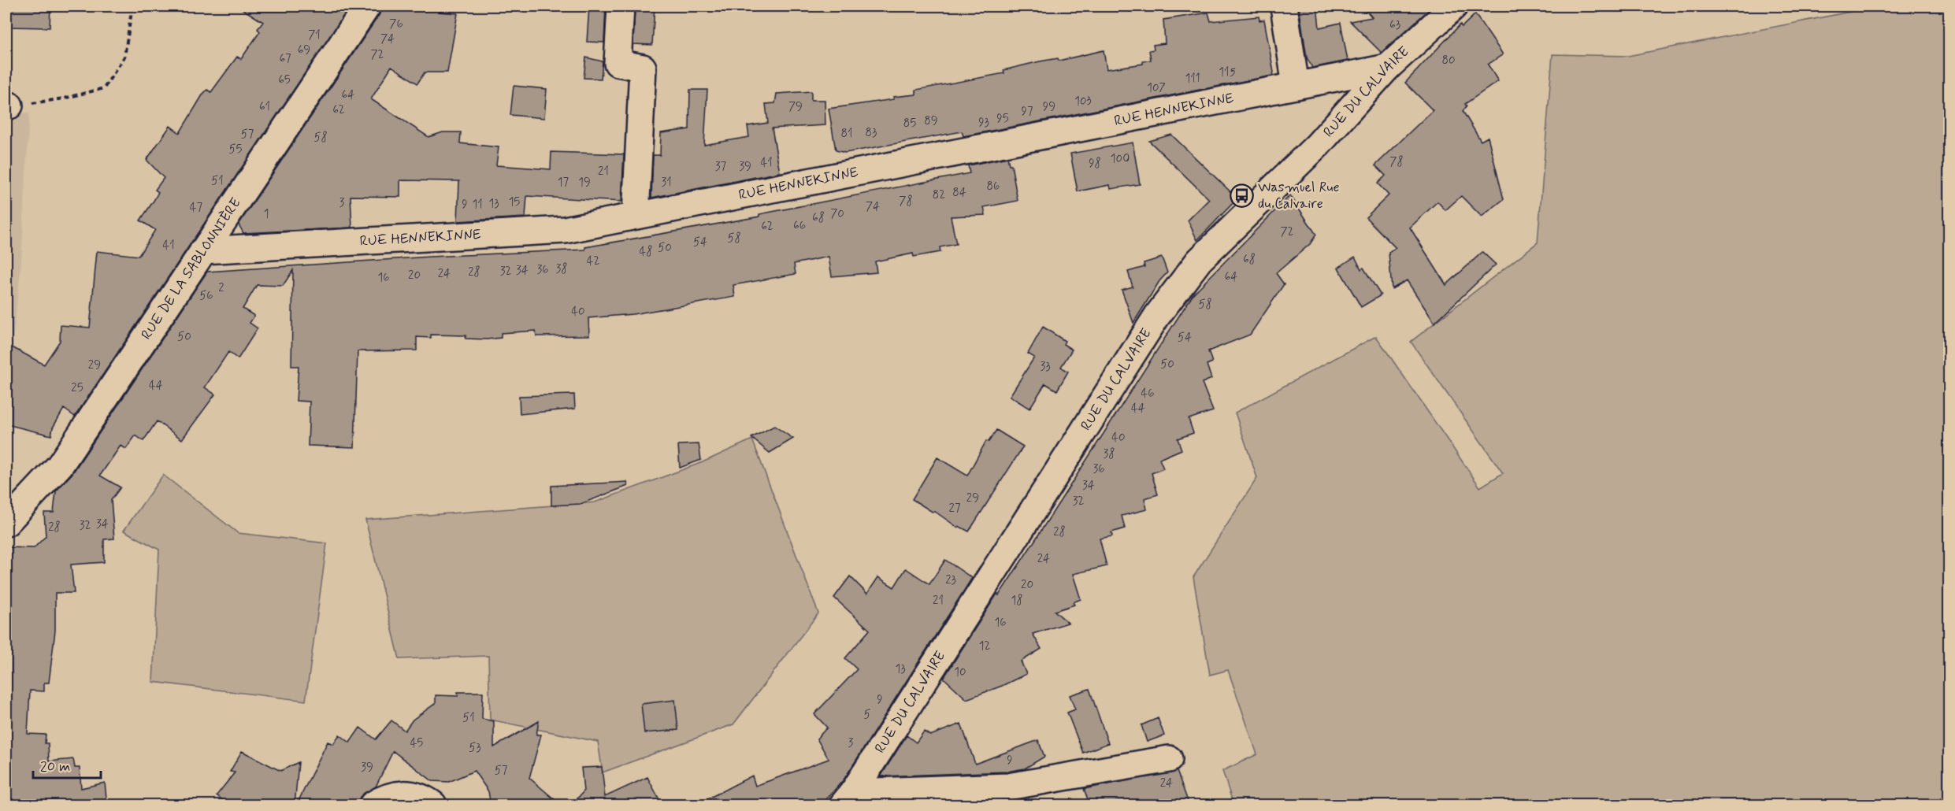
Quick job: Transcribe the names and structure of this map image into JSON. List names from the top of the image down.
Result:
{
  "streets": {
    "street": ["RUE DU CALVAIRE", "RUE HENNEKINNE", "RUE DE LA SABLONNIÈRE"]
  },
  "crossings": [
    ["RUE DU CALVAIRE", "RUE HENNEKINNE"],
    ["RUE HENNEKINNE", "RUE DE LA SABLONNIÈRE"]
  ],
  "places": {
    "bus stop": ["Wasmuel Rue du Calvaire"]
  },
  "house_numbers": [
    "76",
    "63",
    "71",
    "74",
    "69",
    "72",
    "67",
    "80",
    "115",
    "111",
    "65",
    "107",
    "64",
    "103",
    "61",
    "79",
    "99",
    "62",
    "97",
    "95",
    "89",
    "93",
    "85",
    "83",
    "81",
    "57",
    "58",
    "55",
    "100",
    "78",
    "41",
    "98",
    "37",
    "39",
    "21",
    "51",
    "17",
    "19",
    "31",
    "86",
    "84",
    "82",
    "78",
    "15",
    "3",
    "13",
    "9",
    "11",
    "74",
    "47",
    "1",
    "70",
    "68",
    "66",
    "62",
    "72",
    "58",
    "54",
    "41",
    "50",
    "48",
    "68",
    "42",
    "38",
    "36",
    "34",
    "32",
    "28",
    "24",
    "20",
    "64",
    "16",
    "2",
    "56",
    "58",
    "40",
    "50",
    "54",
    "50",
    "29",
    "33",
    "44",
    "25",
    "46",
    "44",
    "40",
    "38",
    "36",
    "34",
    "29",
    "32",
    "27",
    "34",
    "32",
    "28",
    "28",
    "24",
    "23",
    "20",
    "21",
    "18",
    "16",
    "12",
    "13",
    "10",
    "9",
    "5",
    "51",
    "45",
    "3",
    "53",
    "9",
    "39",
    "57",
    "24"
  ],
  "scale_bar": "20 m"
}
